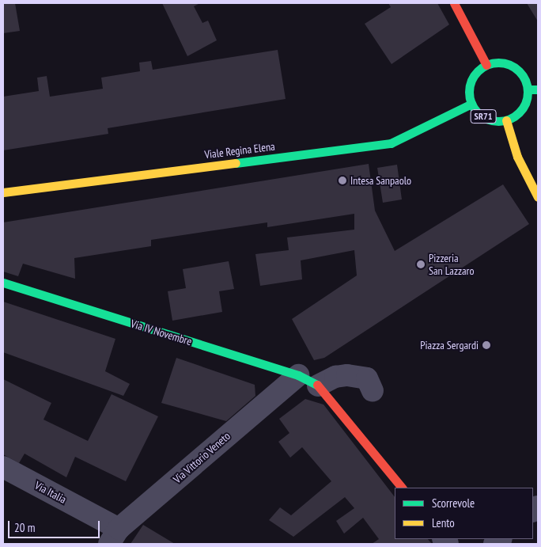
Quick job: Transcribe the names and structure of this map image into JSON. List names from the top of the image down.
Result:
{
  "streets": {
    "street": [
      "SR71",
      "Viale Regina Elena",
      "Via IV Novembre",
      "Via Vittorio Veneto",
      "Via Italia"
    ]
  },
  "crossings": [
    ["SR71", "Viale Regina Elena"],
    ["Via IV Novembre", "Via Vittorio Veneto"],
    ["Via Vittorio Veneto", "Via Italia"]
  ],
  "places": ["Intesa Sanpaolo", "Pizzeria San Lazzaro", "Piazza Sergardi"],
  "legend": ["Scorrevole", "Lento"],
  "scale_bar": "20 m"
}
